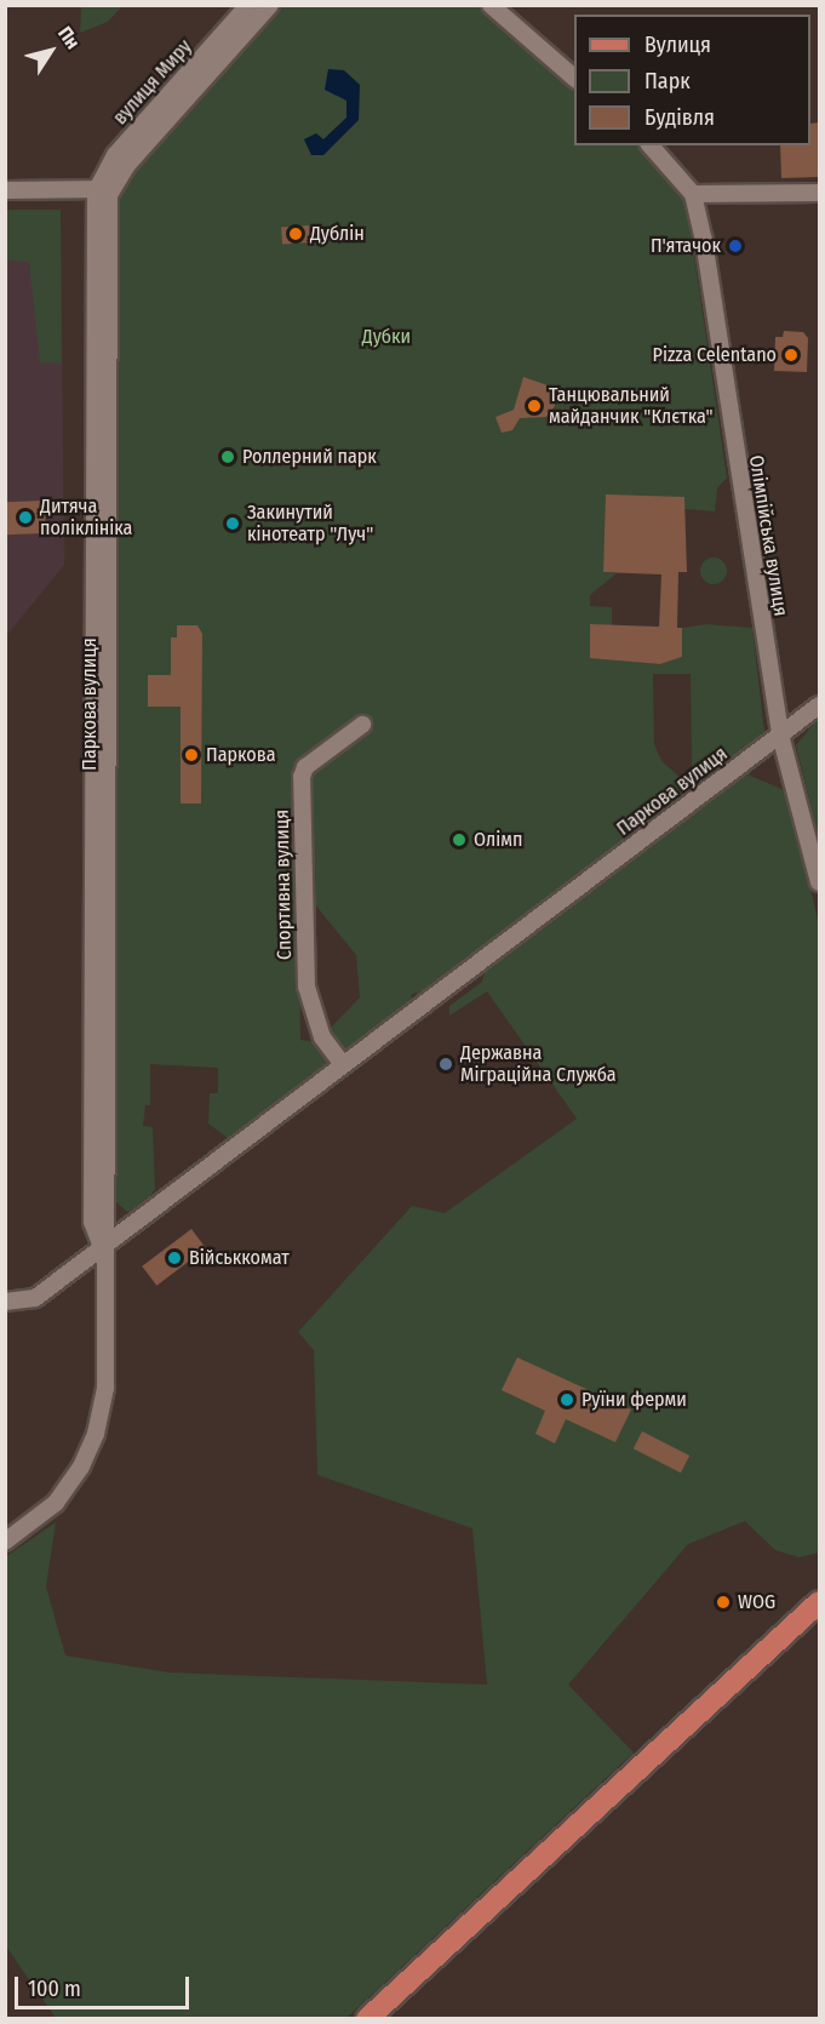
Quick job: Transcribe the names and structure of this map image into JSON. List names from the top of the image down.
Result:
{
  "streets": {
    "street": [
      "вулиця Миру",
      "Олімпійська вулиця",
      "Паркова вулиця",
      "Спортивна вулиця"
    ]
  },
  "crossings": [
    ["вулиця Миру", "Паркова вулиця"],
    ["Олімпійська вулиця", "Паркова вулиця"],
    ["Паркова вулиця", "Спортивна вулиця"]
  ],
  "parks": ["Дубки"],
  "places": [
    "Дублін",
    "П'ятачок",
    "Pizza Celentano",
    "Танцювальний майданчик \"Клєтка\"",
    "Роллерний парк",
    "Дитяча поліклініка",
    "Закинутий кінотеатр \"Луч\"",
    "Паркова",
    "Олімп",
    "Державна Міграційна Служба",
    "Військкомат",
    "Руїни ферми",
    "WOG"
  ],
  "legend": ["Вулиця", "Парк", "Будівля"],
  "scale_bar": "100 m",
  "north": "top right"
}
